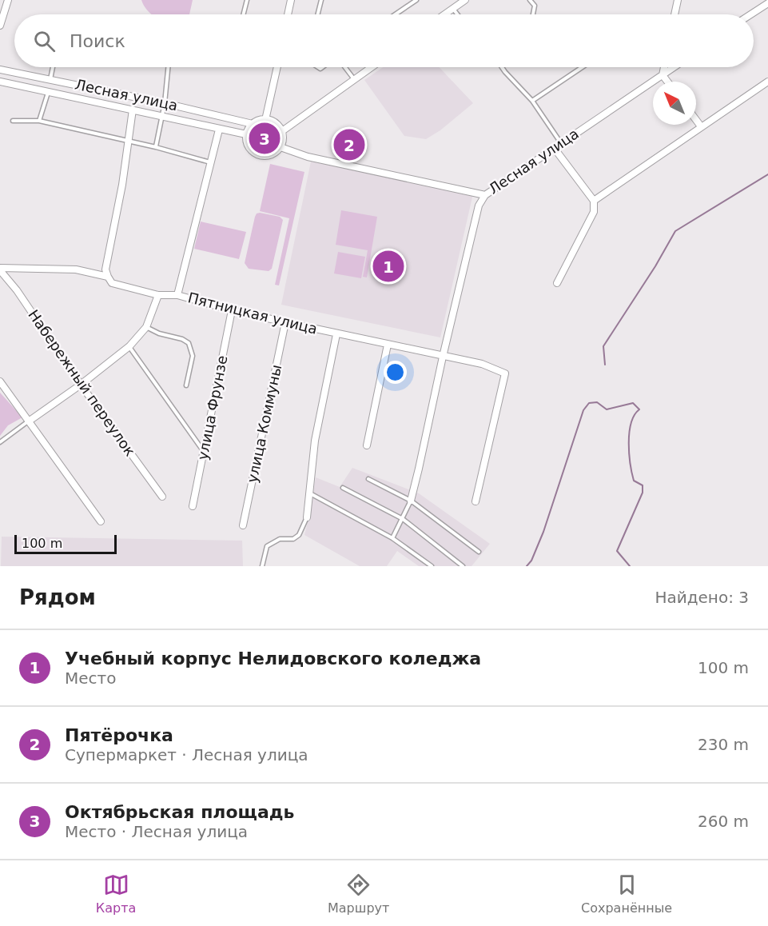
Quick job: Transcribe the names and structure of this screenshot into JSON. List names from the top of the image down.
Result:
{
  "streets": {
    "street": [
      "Лесная улица",
      "Пятницкая улица",
      "Набережный переулок",
      "улица Фрунзе",
      "улица Коммуны"
    ]
  },
  "crossings": [
    ["Пятницкая улица", "Набережный переулок"],
    ["Пятницкая улица", "улица Фрунзе"],
    ["Пятницкая улица", "улица Коммуны"]
  ],
  "scale_bar": "100 m",
  "north": "top left",
  "page": {
    "search": "Поиск",
    "pins": ["3", "2", "1"],
    "scale": "100 m",
    "heading": ["Рядом", "Найдено: 3"],
    "list": [
      {
        "mark": "1",
        "name": "Учебный корпус Нелидовского коледжа",
        "note": "Место",
        "value": "100 m"
      },
      {
        "mark": "2",
        "name": "Пятёрочка",
        "note": "Супермаркет · Лесная улица",
        "value": "230 m"
      },
      {
        "mark": "3",
        "name": "Октябрьская площадь",
        "note": "Место · Лесная улица",
        "value": "260 m"
      }
    ],
    "nav": ["Карта", "Маршрут", "Сохранённые"]
  }
}
